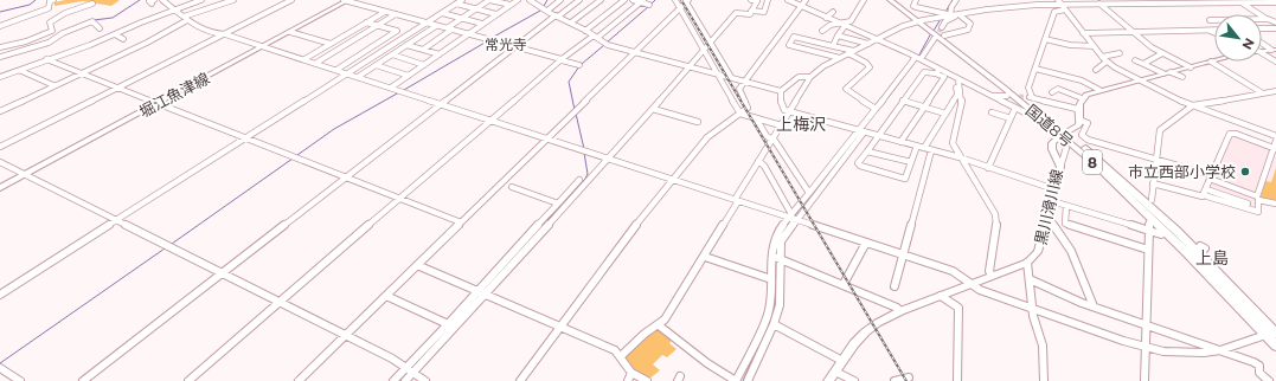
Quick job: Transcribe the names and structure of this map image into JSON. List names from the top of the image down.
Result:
{
  "streets": {
    "highway": ["国道8号", "8"],
    "main road": ["堀江魚津線", "黒川滑川線"]
  },
  "crossings": [
    ["国道8号", "黒川滑川線"]
  ],
  "districts": ["常光寺", "上梅沢", "上島"],
  "places": ["市立西部小学校"],
  "north": "bottom right"
}
